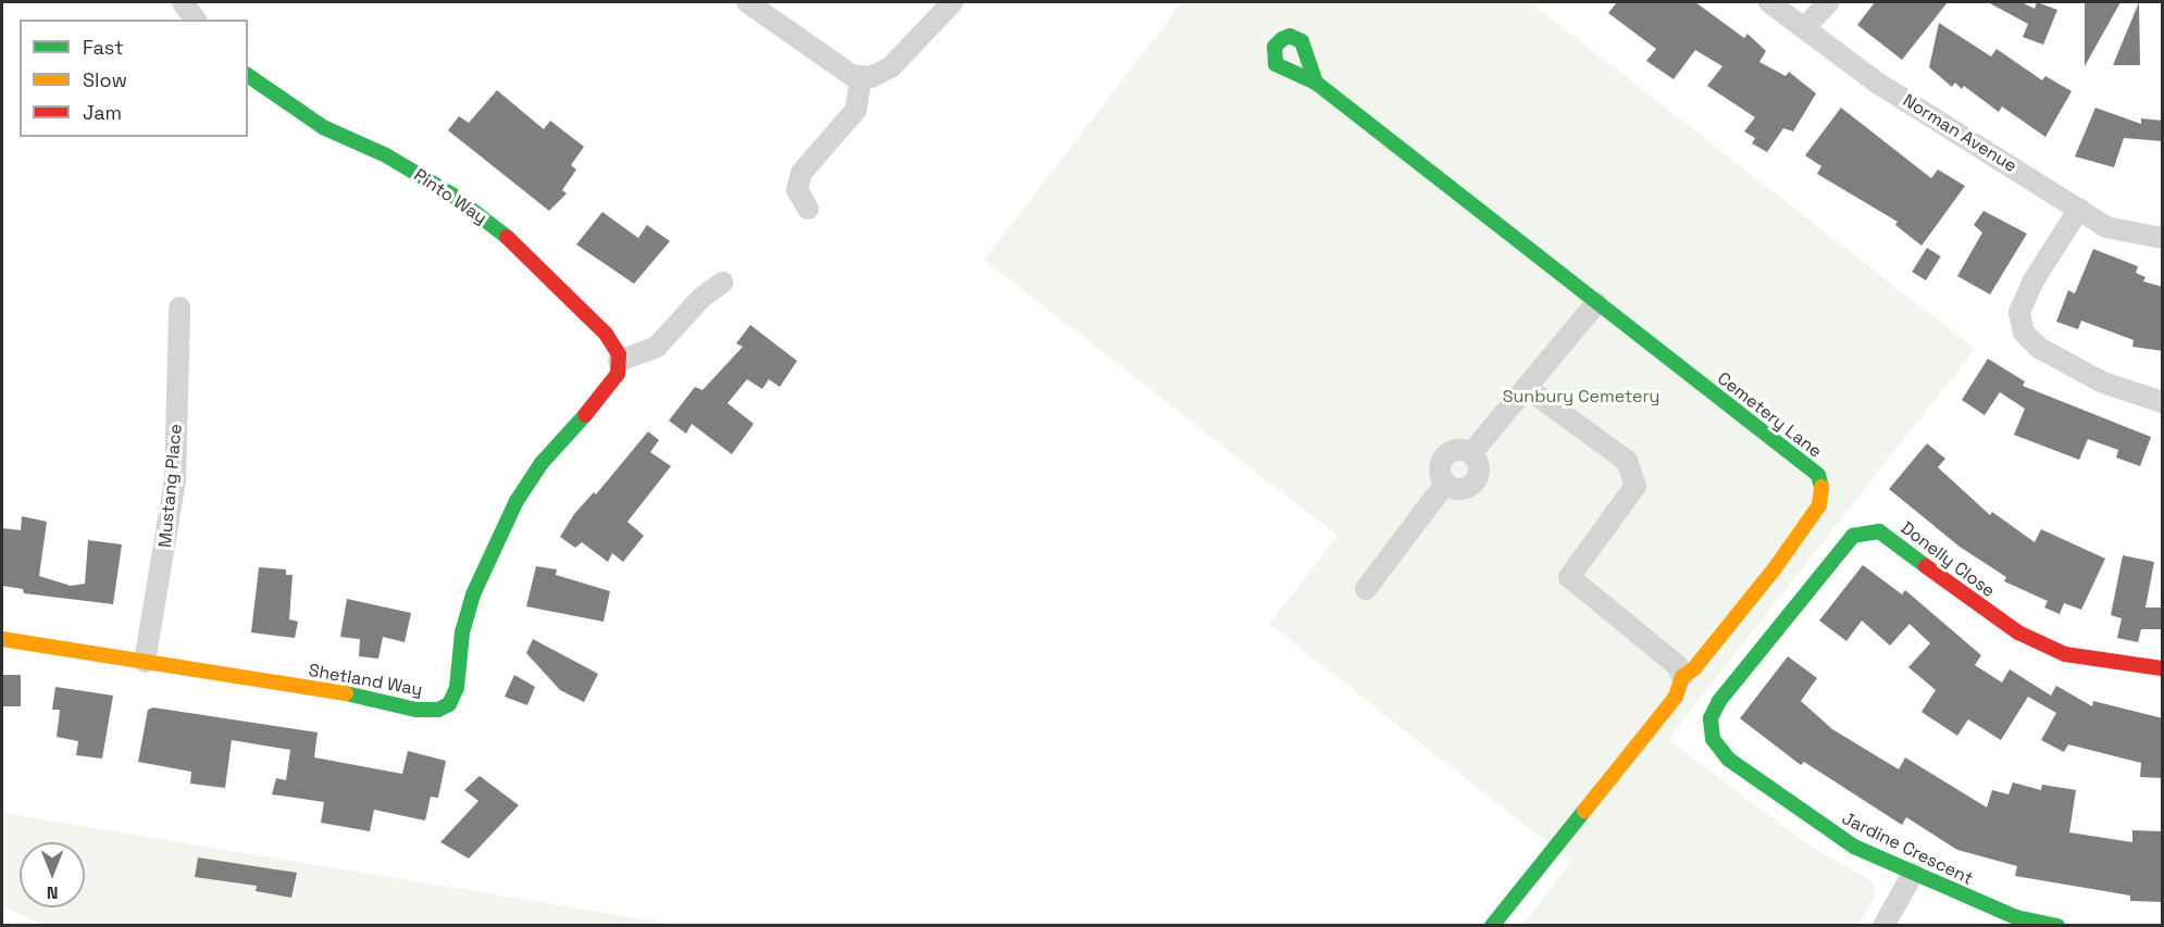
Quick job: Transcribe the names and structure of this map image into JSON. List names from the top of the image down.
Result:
{
  "streets": {
    "street": [
      "Norman Avenue",
      "Pinto Way",
      "Cemetery Lane",
      "Mustang Place",
      "Donelly Close",
      "Shetland Way",
      "Jardine Crescent"
    ]
  },
  "crossings": [
    ["Pinto Way", "Shetland Way"],
    ["Mustang Place", "Shetland Way"],
    ["Donelly Close", "Jardine Crescent"]
  ],
  "parks": ["Sunbury Cemetery"],
  "legend": ["Fast", "Slow", "Jam"],
  "north": "bottom"
}
